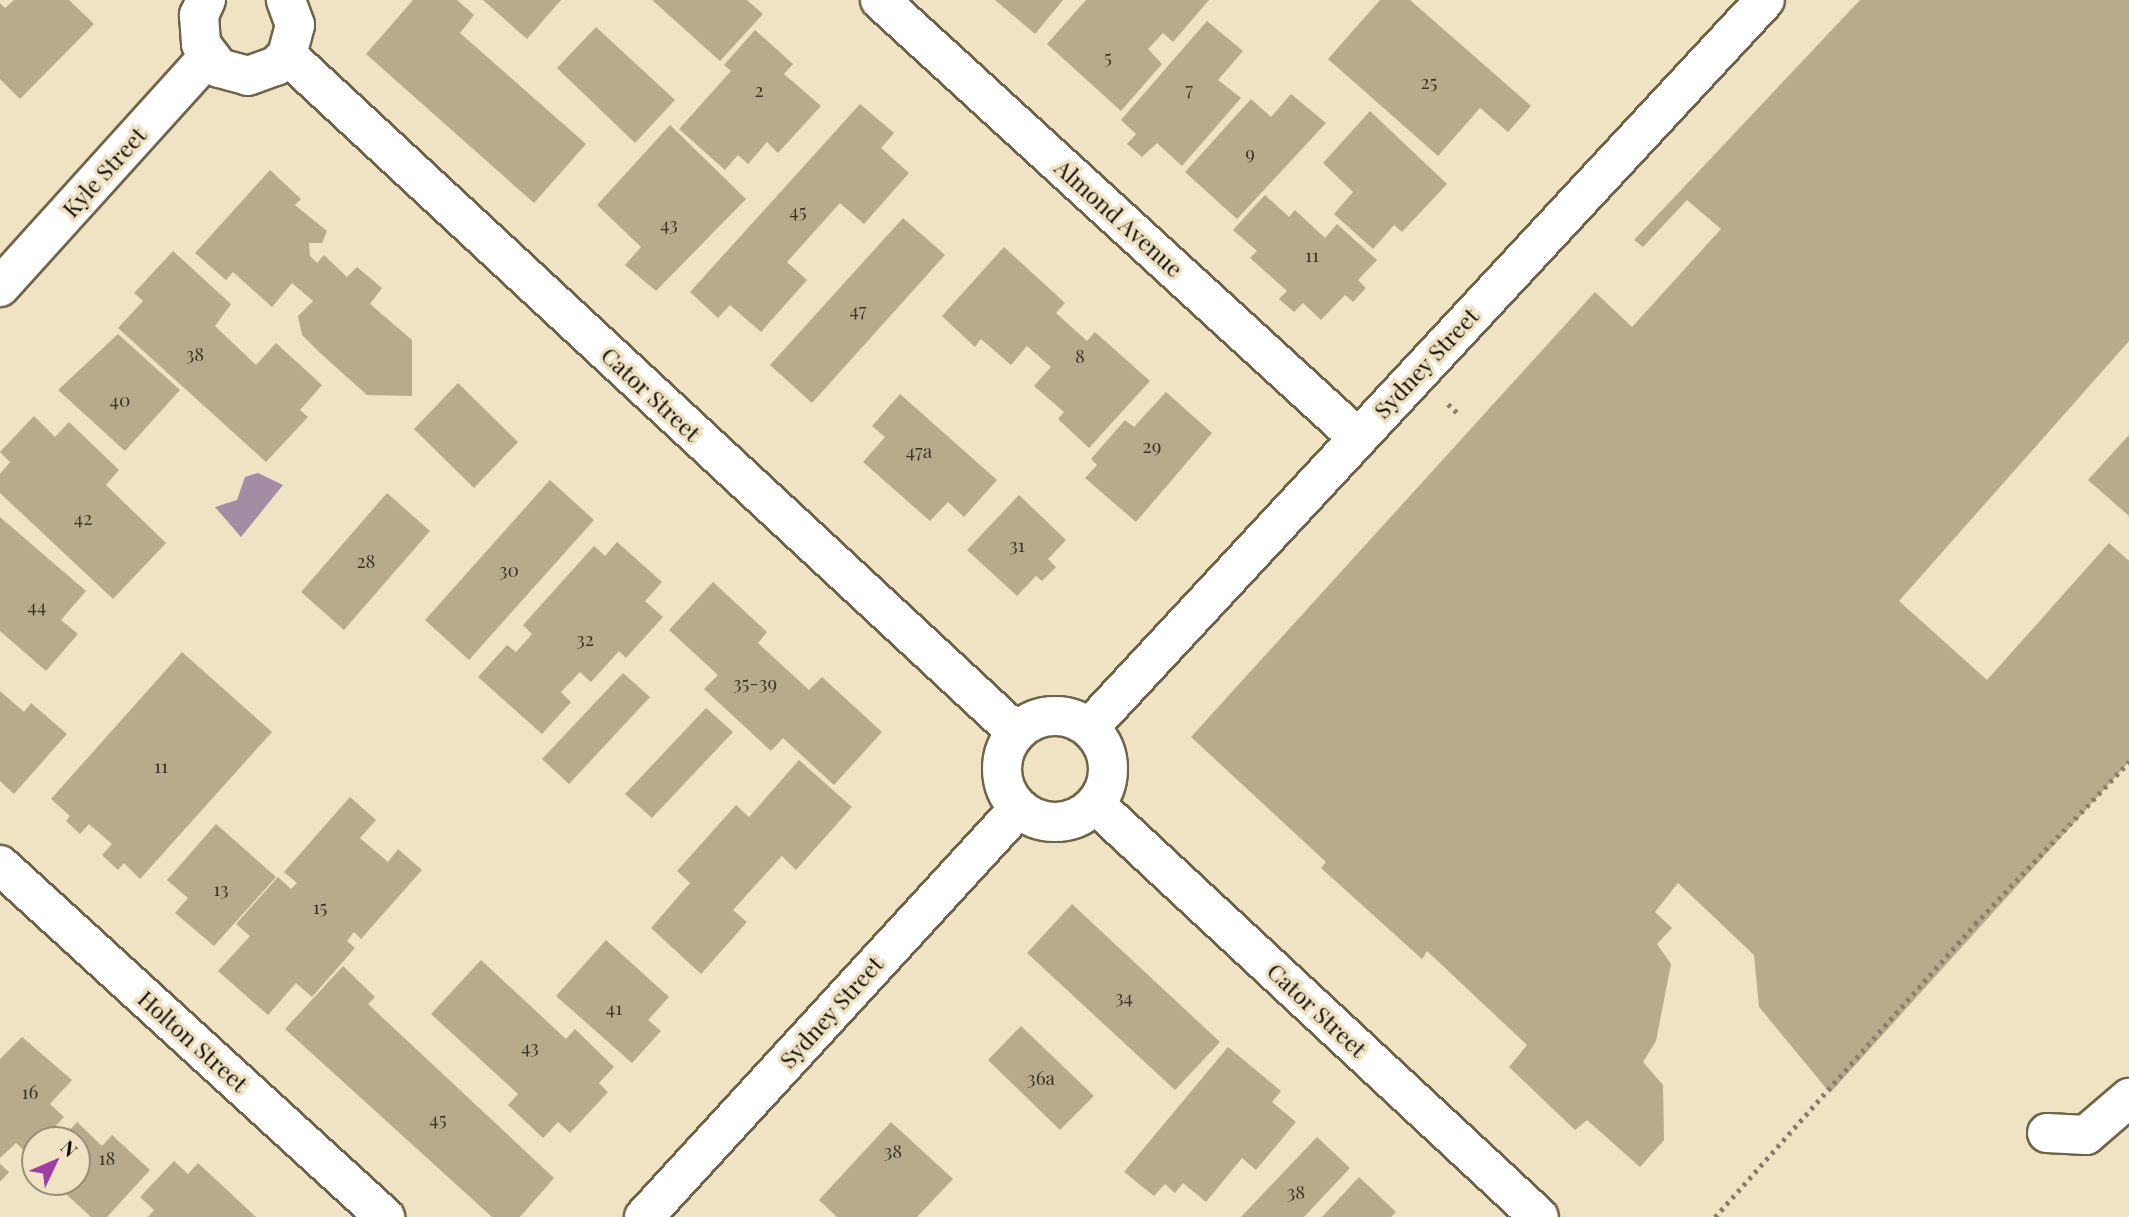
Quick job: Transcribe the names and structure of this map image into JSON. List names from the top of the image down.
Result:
{
  "streets": {
    "street": [
      "Kyle Street",
      "Almond Avenue",
      "Sydney Street",
      "Cator Street",
      "Holton Street"
    ]
  },
  "crossings": [
    ["Almond Avenue", "Sydney Street"],
    ["Sydney Street", "Cator Street"]
  ],
  "house_numbers": [
    "5",
    "25",
    "7",
    "2",
    "9",
    "45",
    "43",
    "11",
    "47",
    "38",
    "8",
    "40",
    "29",
    "47a",
    "42",
    "31",
    "28",
    "30",
    "44",
    "32",
    "35-39",
    "11",
    "13",
    "15",
    "34",
    "41",
    "43",
    "36a",
    "16",
    "45",
    "38",
    "18",
    "38"
  ],
  "north": "top right"
}
